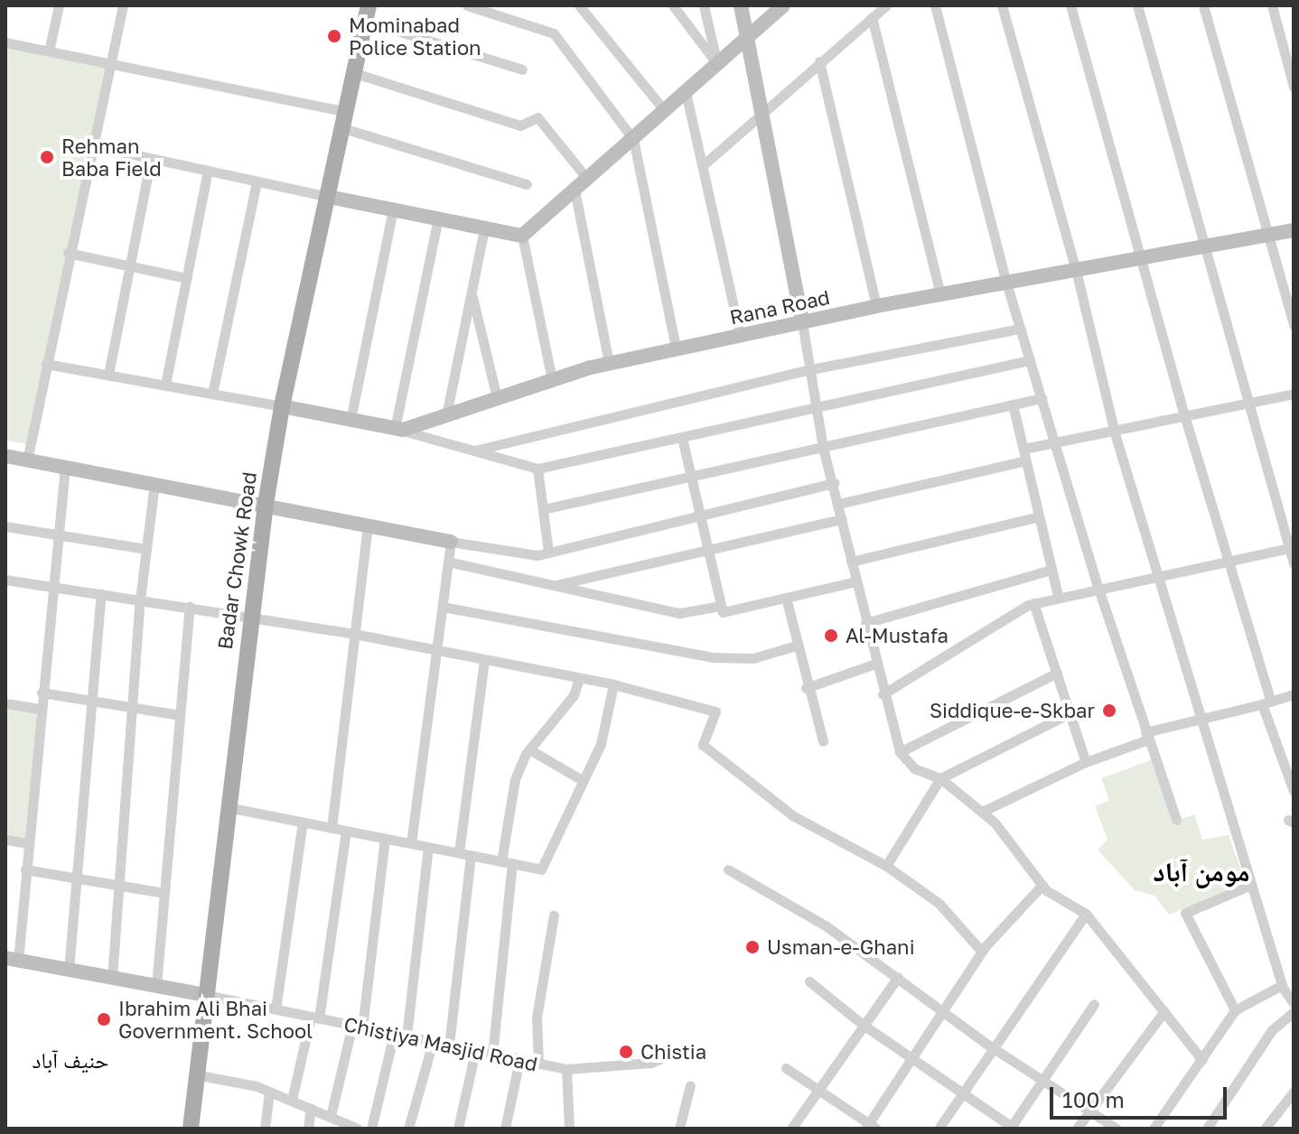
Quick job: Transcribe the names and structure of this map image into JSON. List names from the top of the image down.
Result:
{
  "streets": {
    "main road": ["Badar Chowk Road"],
    "street": ["Rana Road", "Chistiya Masjid Road"]
  },
  "crossings": [
    ["Rana Road", "Badar Chowk Road"],
    ["Badar Chowk Road", "Chistiya Masjid Road"]
  ],
  "districts": ["مومن آباد", "حنیف آباد"],
  "places": [
    "Mominabad Police Station",
    "Rehman Baba Field",
    "Al-Mustafa",
    "Siddique-e-Skbar",
    "Usman-e-Ghani",
    "Ibrahim Ali Bhai Government. School",
    "Chistia"
  ],
  "scale_bar": "100 m"
}
